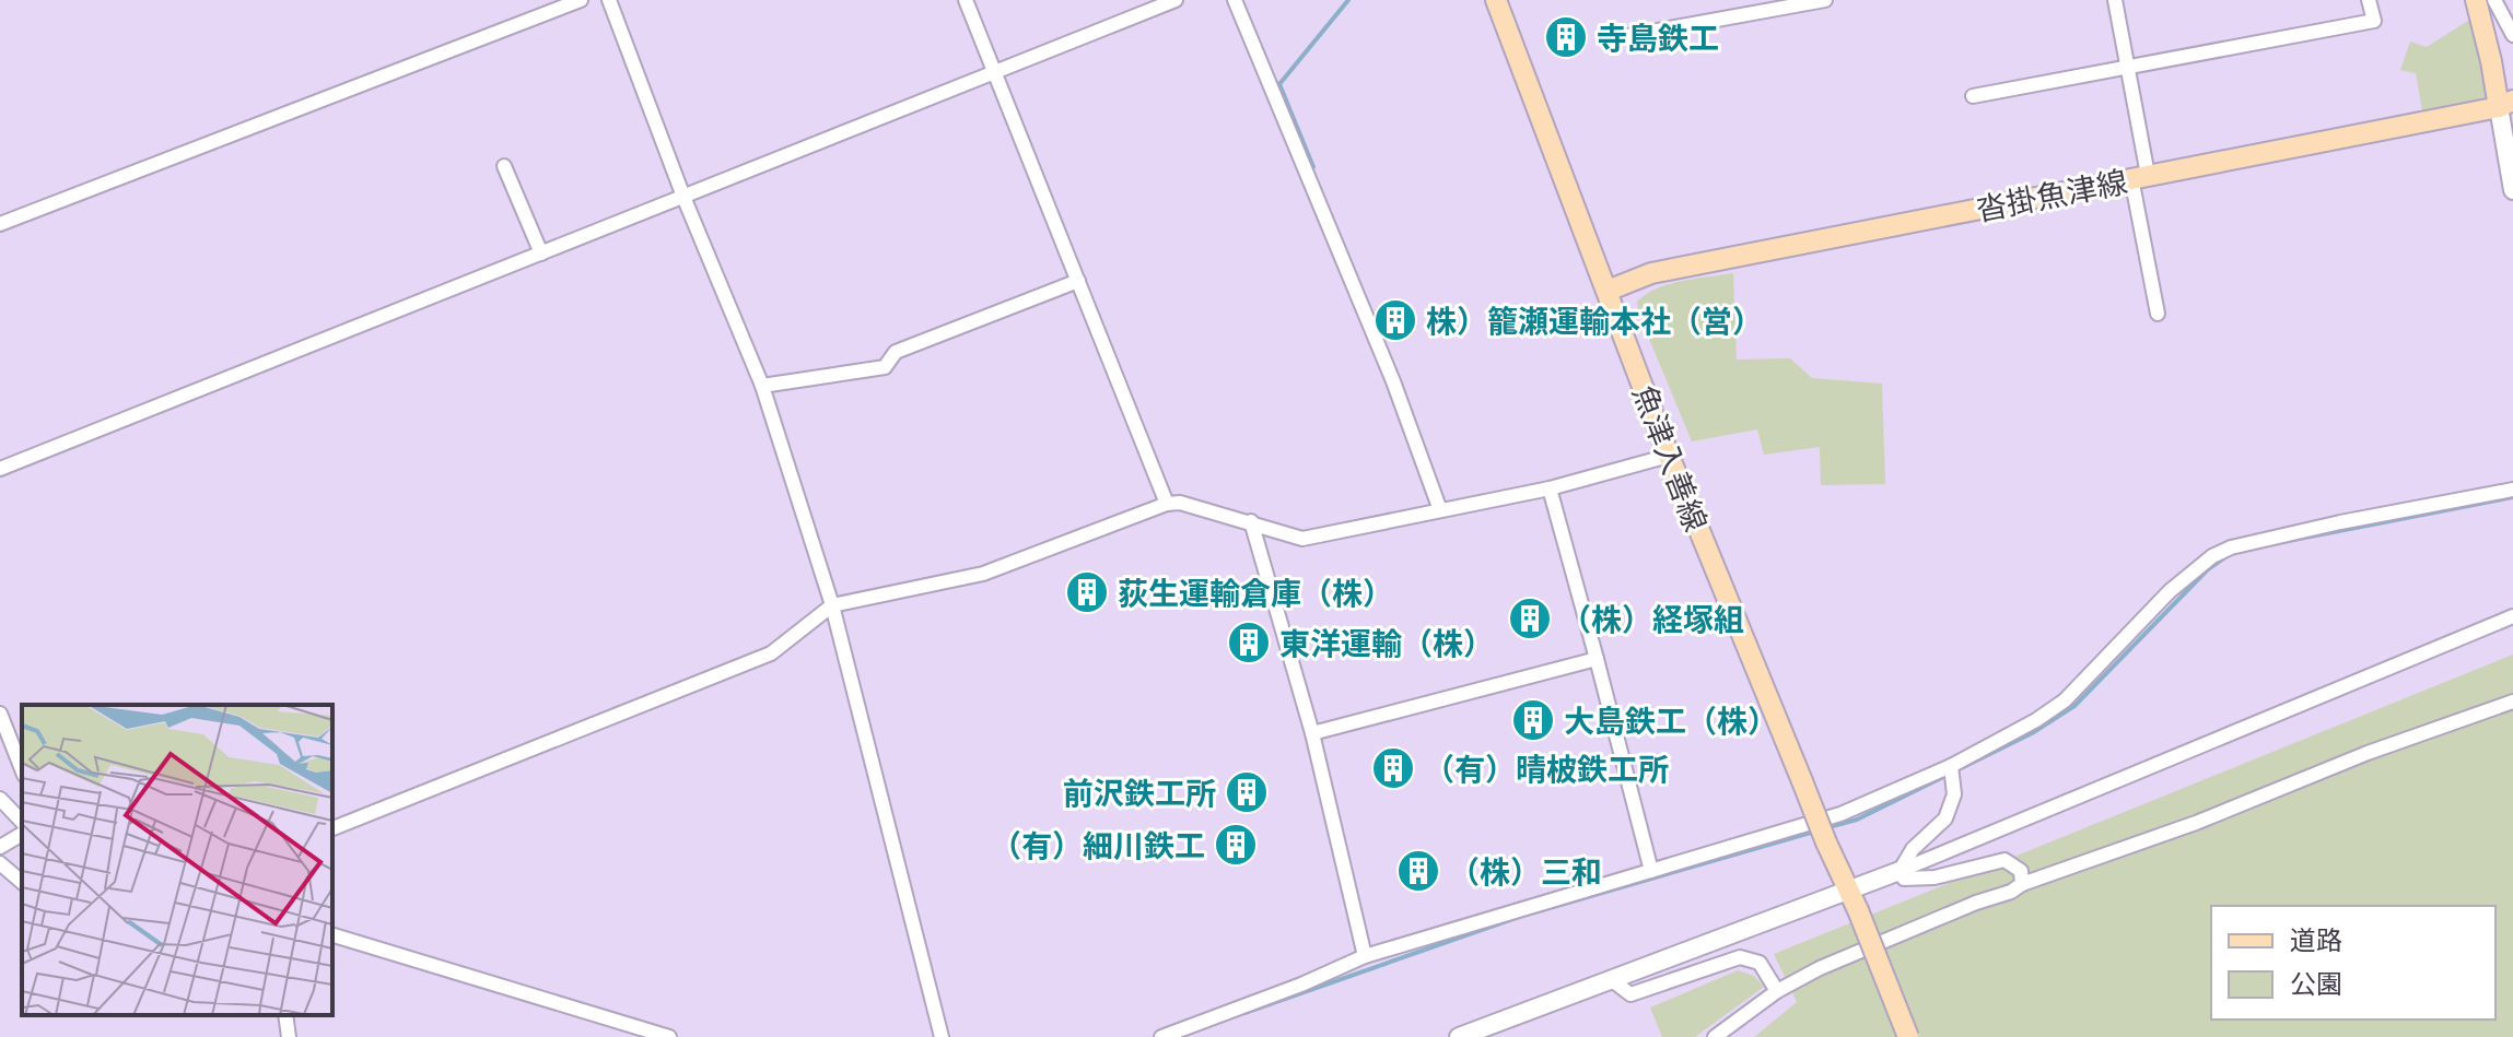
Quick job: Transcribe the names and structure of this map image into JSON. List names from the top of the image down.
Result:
{
  "streets": {
    "main road": ["沓掛魚津線", "魚津入善線"]
  },
  "crossings": [
    ["沓掛魚津線", "魚津入善線"]
  ],
  "places": {
    "building": [
      "寺島鉄工",
      "株）籠瀬運輸本社（営）",
      "荻生運輸倉庫（株）",
      "（株）経塚組",
      "東洋運輸（株）",
      "大島鉄工（株）",
      "（有）晴柀鉄工所",
      "前沢鉄工所",
      "（有）細川鉄工",
      "（株）三和"
    ]
  },
  "legend": ["道路", "公園"]
}
